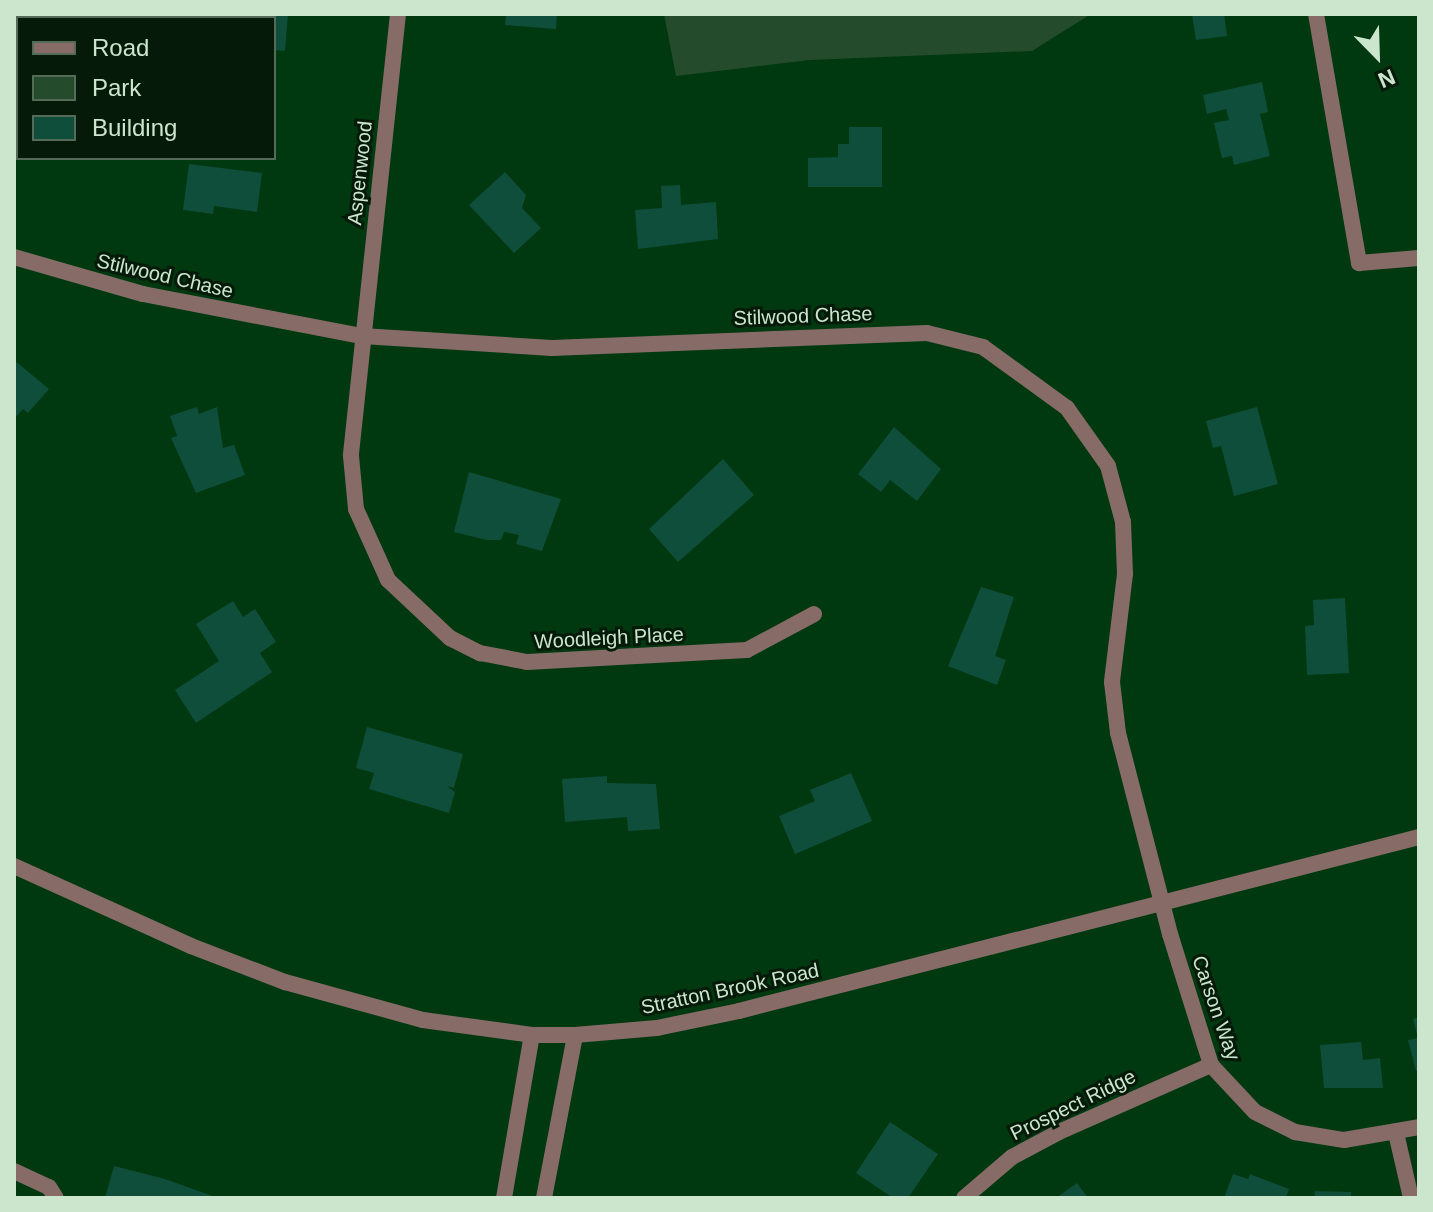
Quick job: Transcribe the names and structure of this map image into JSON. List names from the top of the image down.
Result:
{
  "streets": {
    "street": [
      "Aspenwood",
      "Stilwood Chase",
      "Woodleigh Place",
      "Stratton Brook Road",
      "Carson Way",
      "Prospect Ridge"
    ]
  },
  "crossings": [
    ["Aspenwood", "Stilwood Chase"],
    ["Aspenwood", "Woodleigh Place"],
    ["Stilwood Chase", "Woodleigh Place"],
    ["Stilwood Chase", "Stratton Brook Road"],
    ["Stilwood Chase", "Carson Way"],
    ["Stratton Brook Road", "Carson Way"],
    ["Carson Way", "Prospect Ridge"]
  ],
  "legend": ["Road", "Park", "Building"],
  "north": "bottom right"
}
